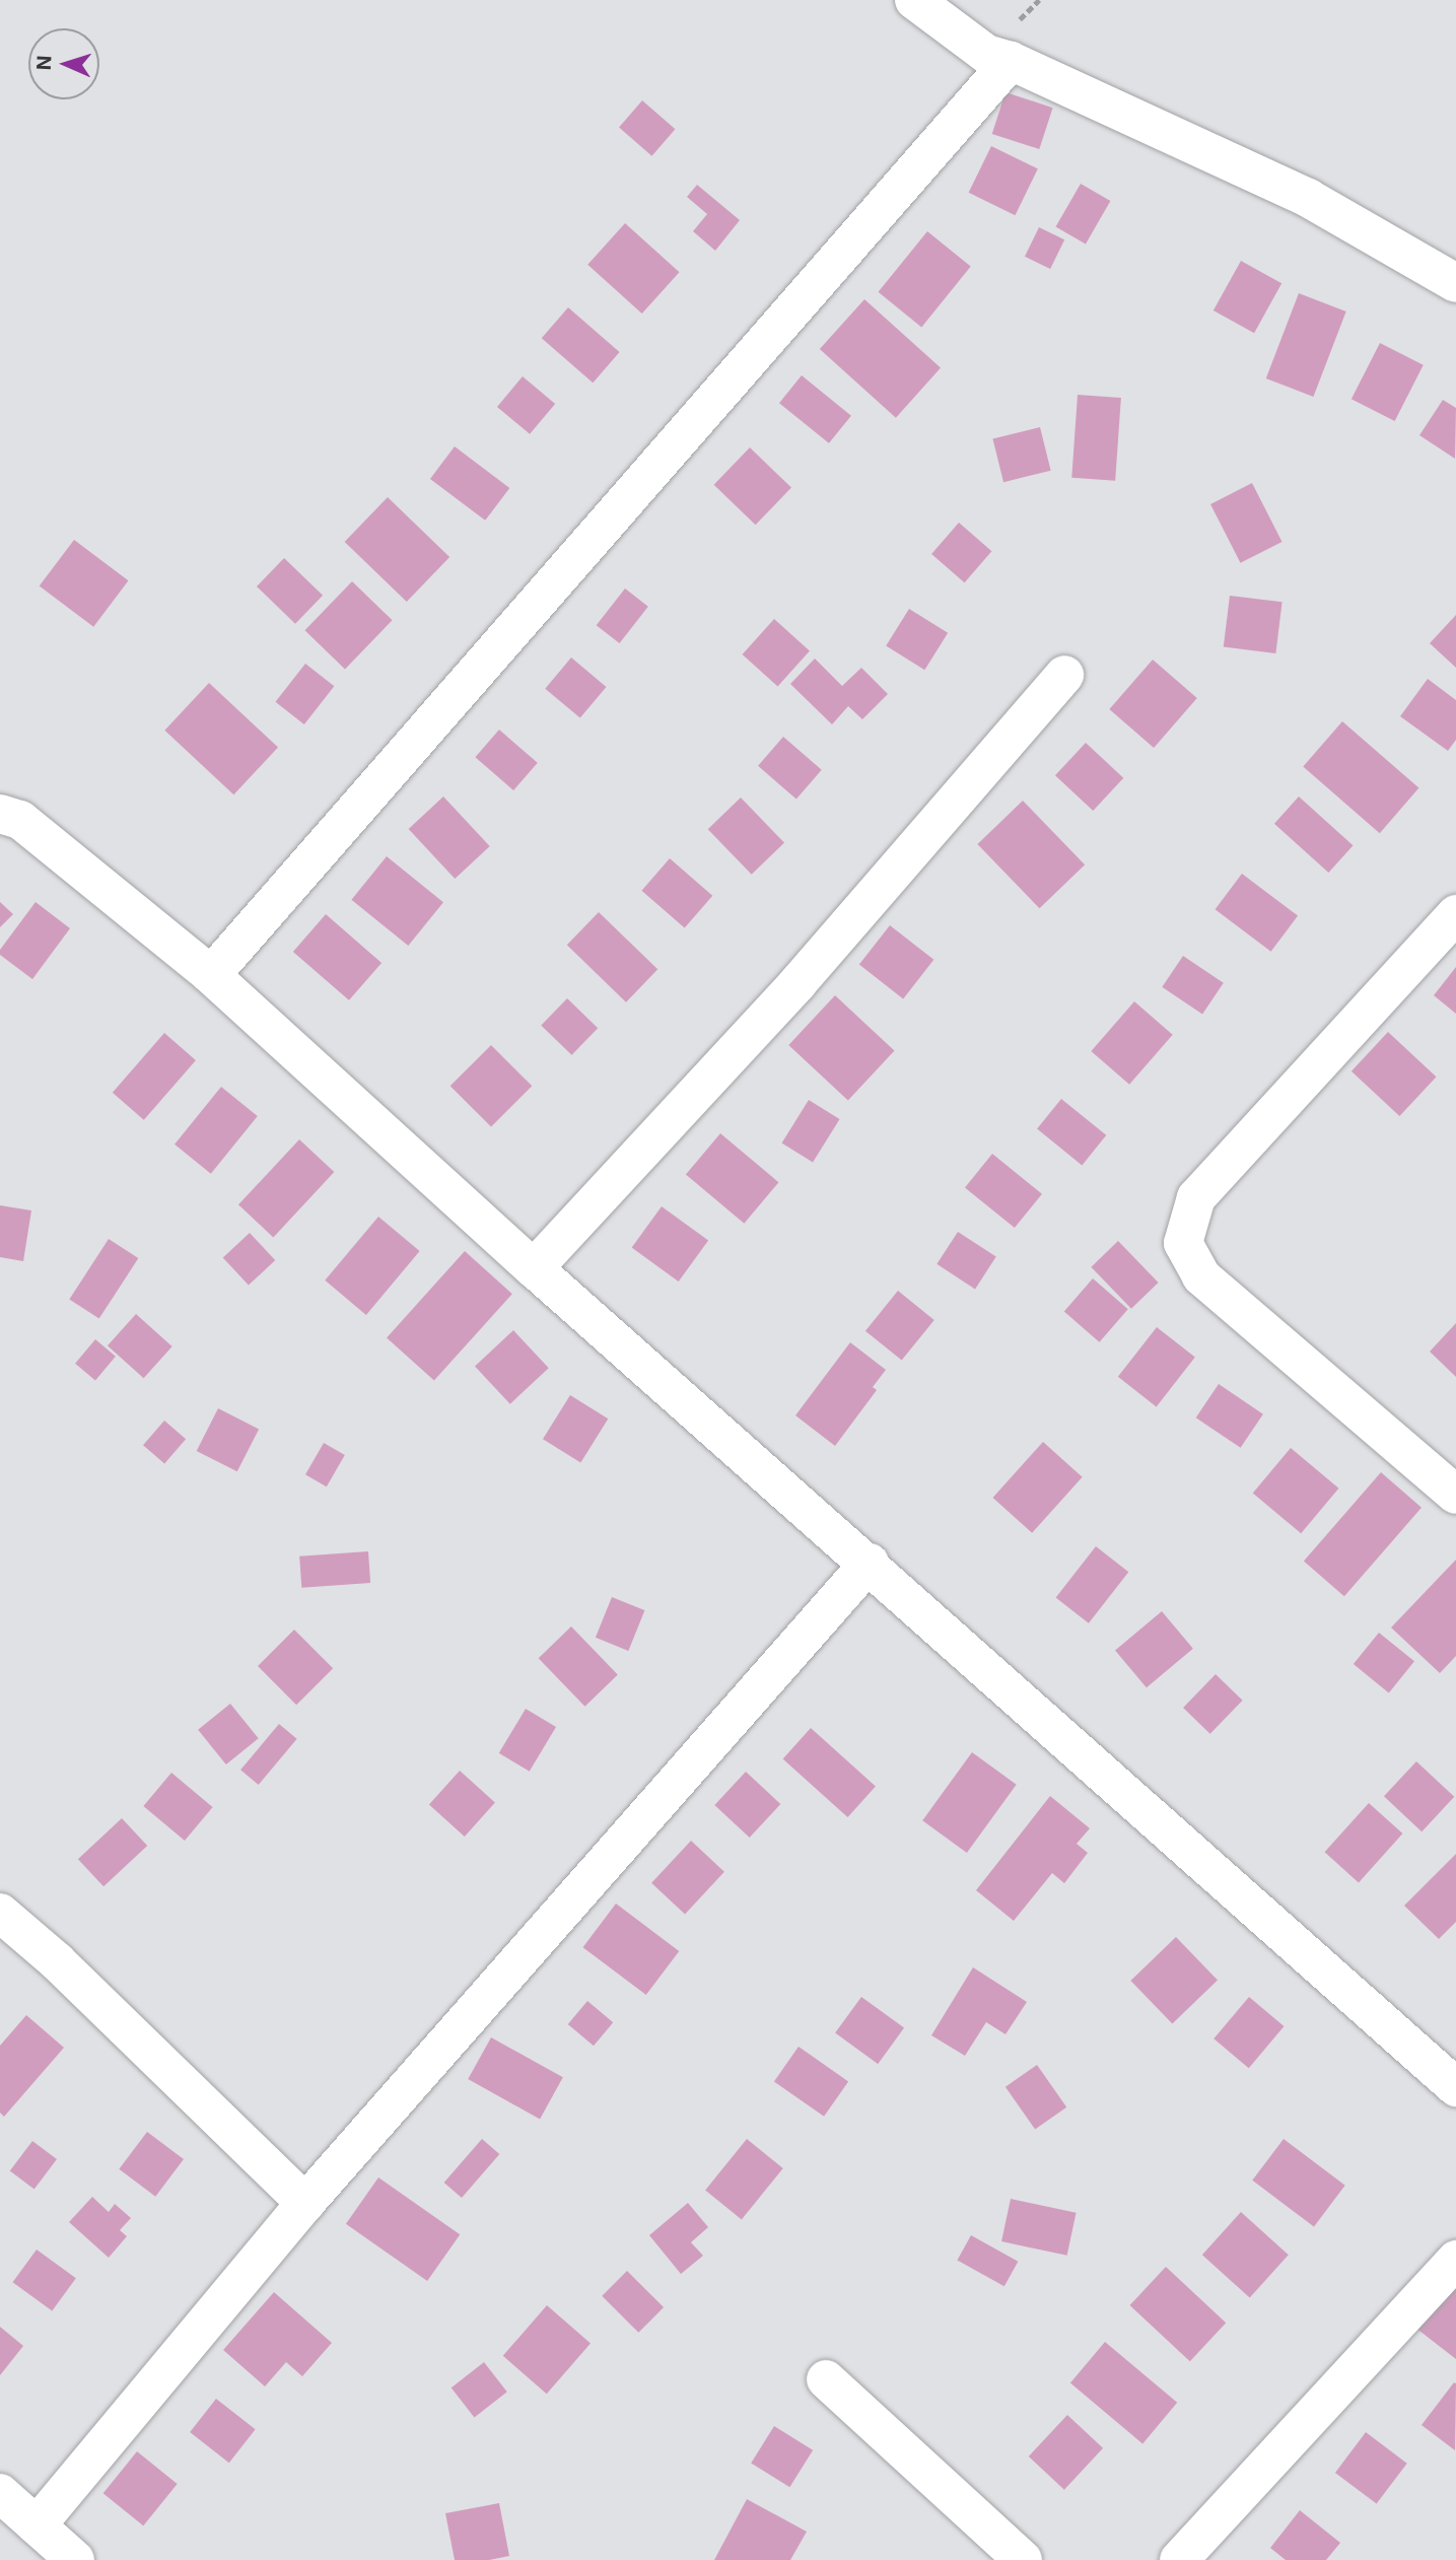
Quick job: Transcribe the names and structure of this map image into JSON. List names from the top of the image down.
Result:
{
  "north": "left"
}
